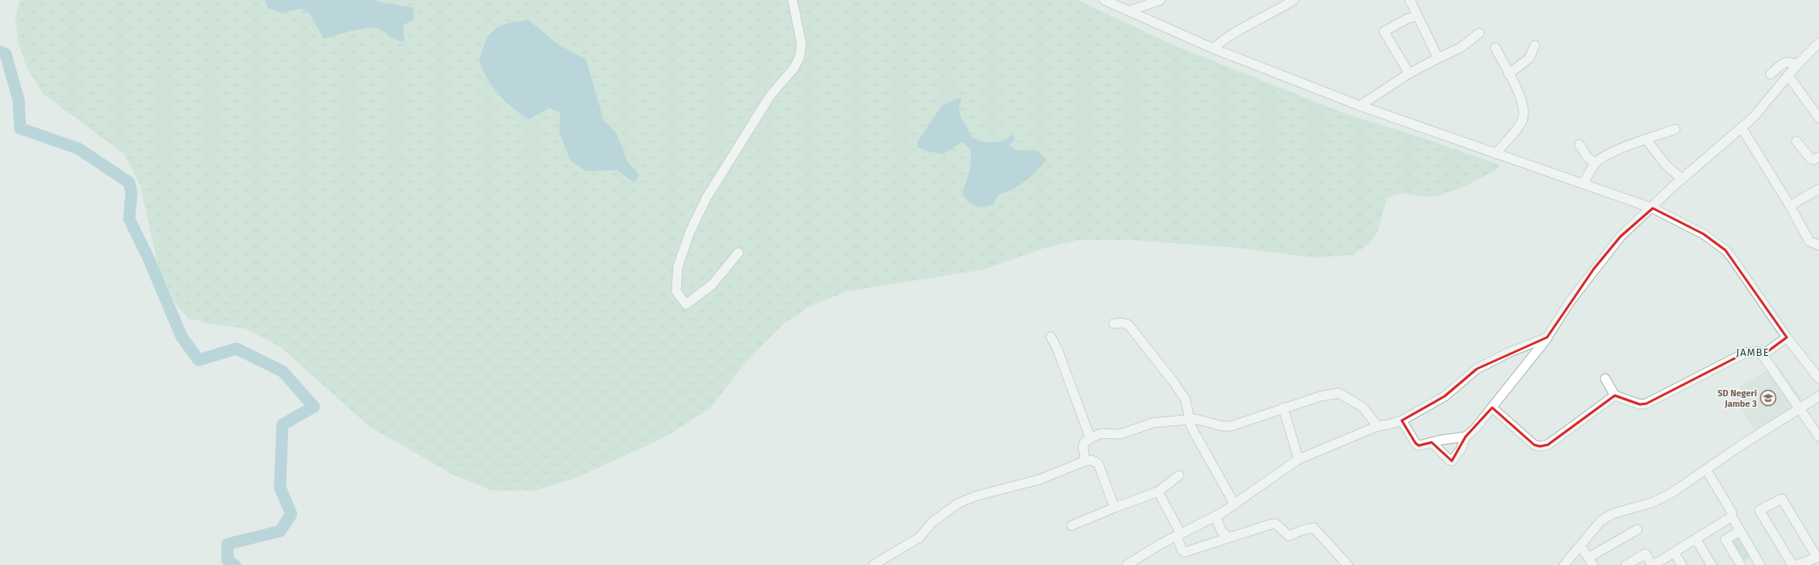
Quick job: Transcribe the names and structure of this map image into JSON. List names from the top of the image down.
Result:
{
  "districts": ["JAMBE"],
  "places": {
    "school or university": ["SD Negeri Jambe 3"]
  }
}
